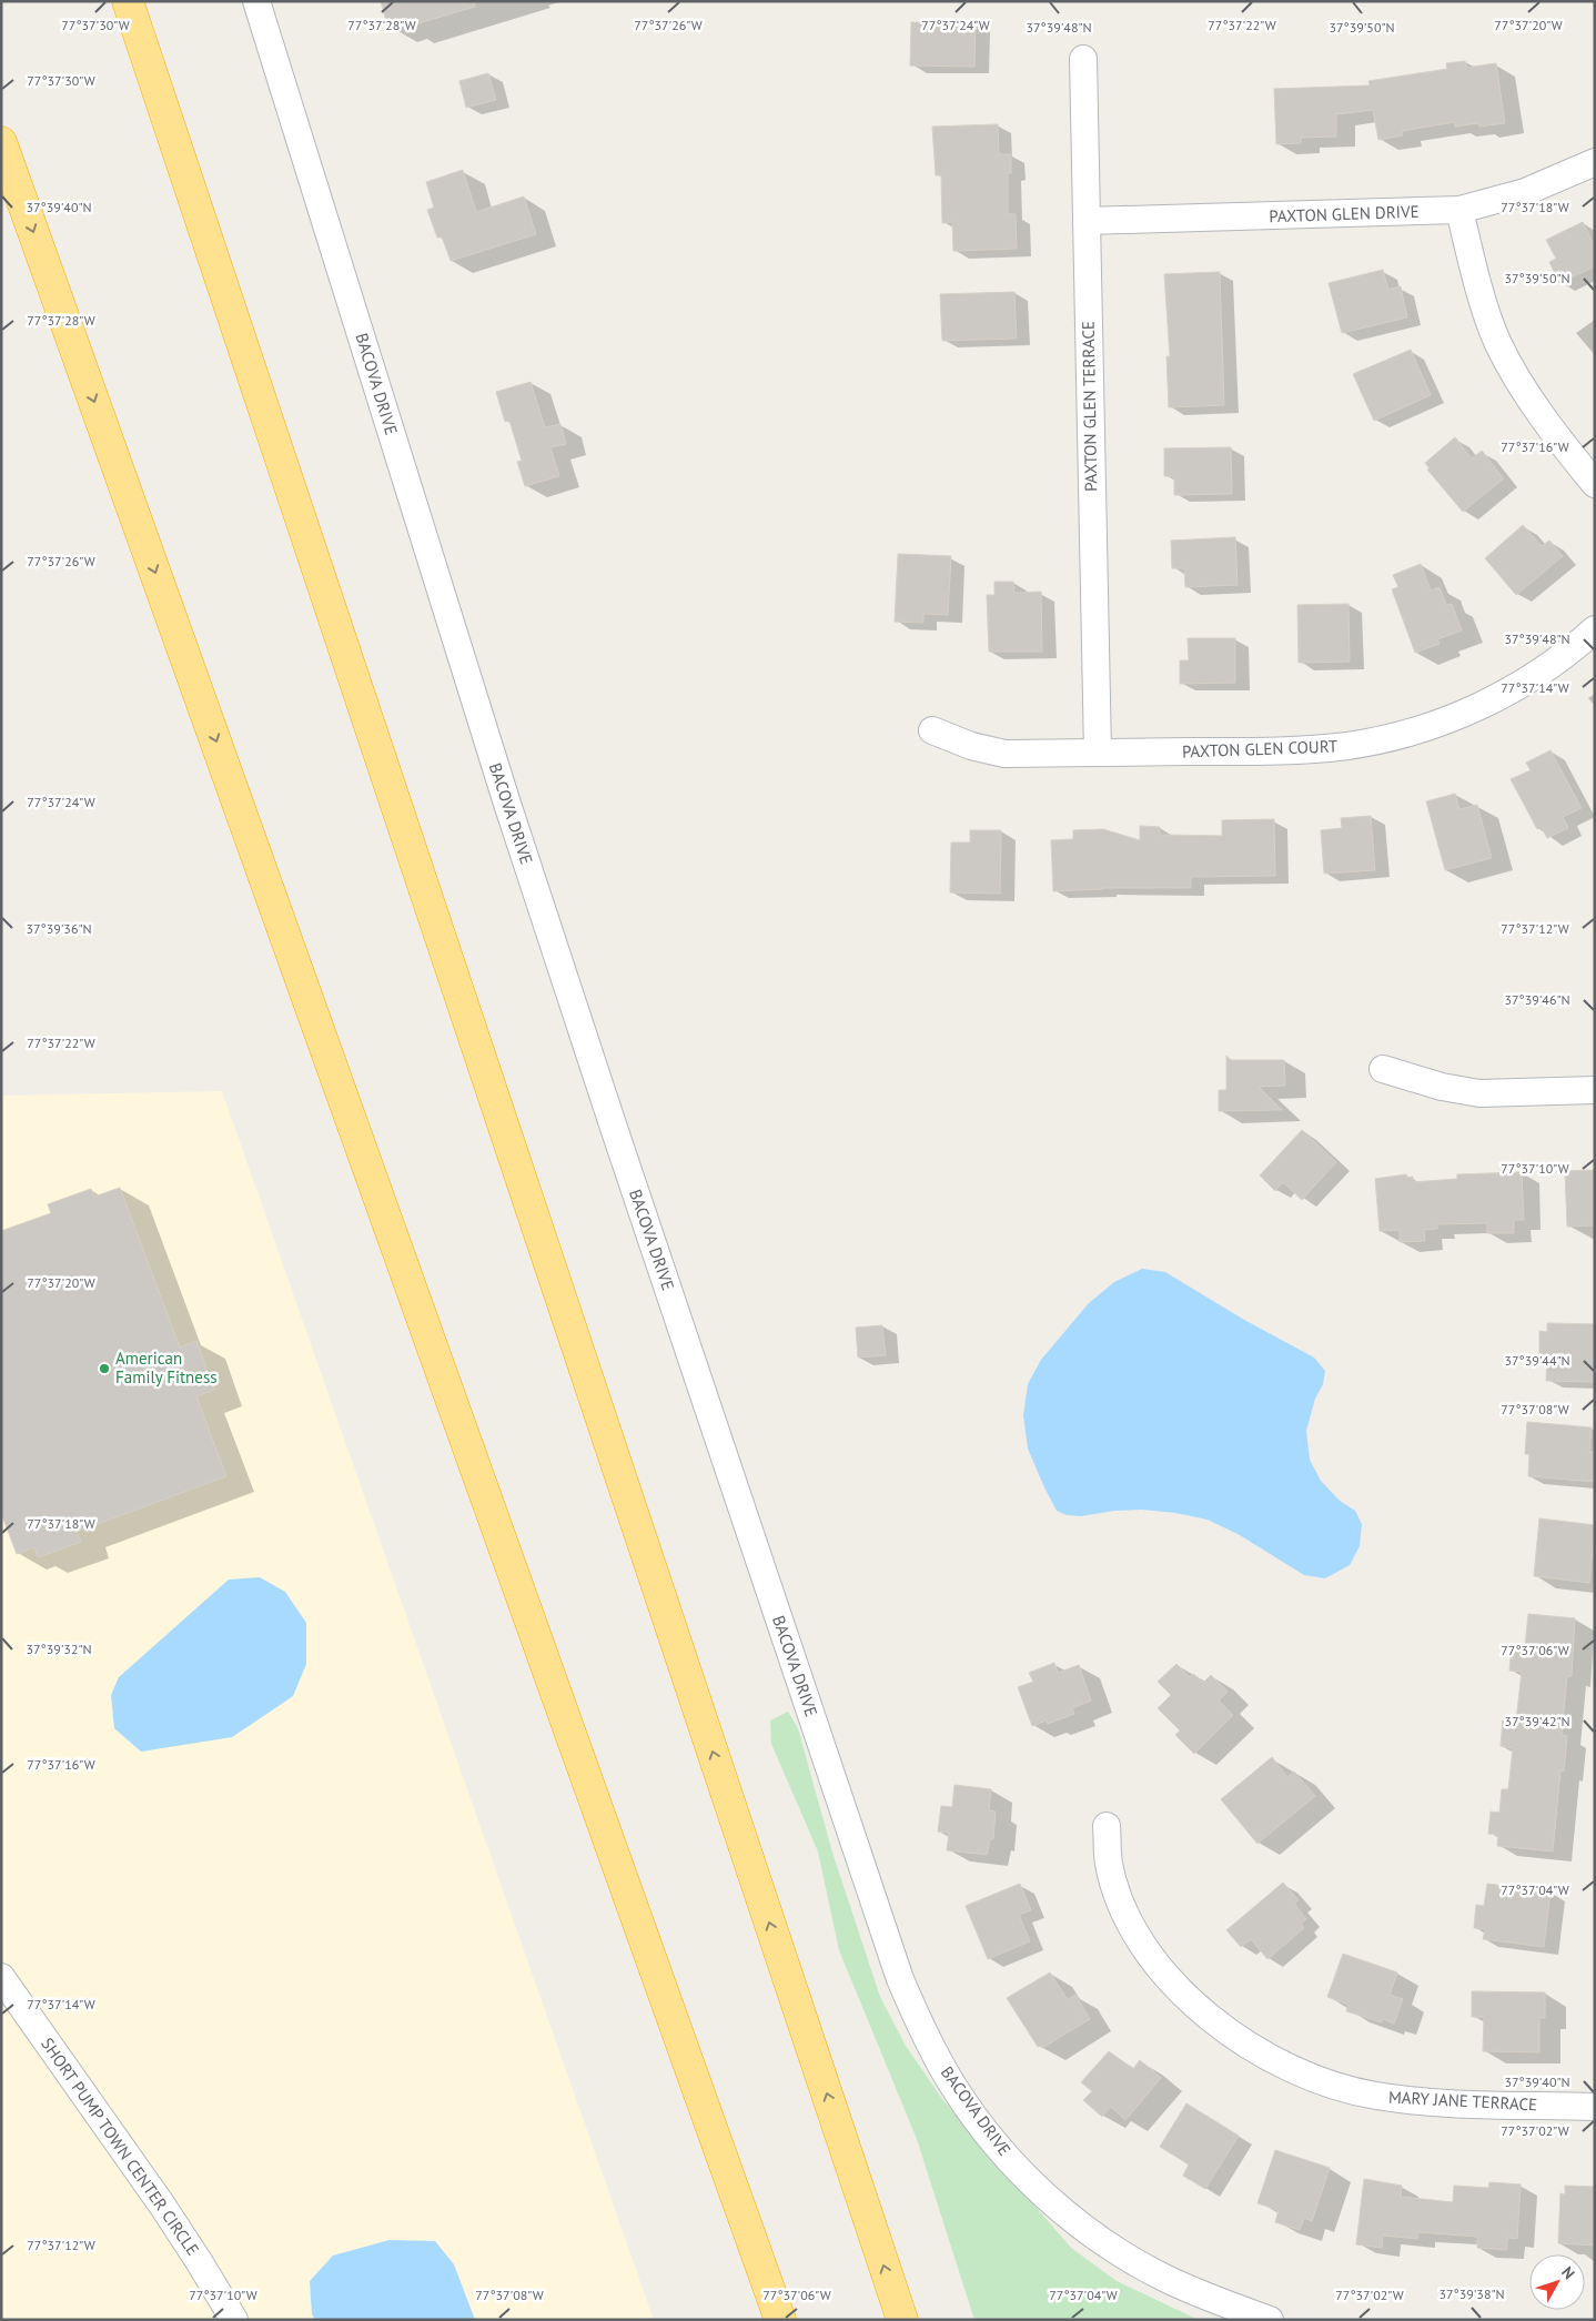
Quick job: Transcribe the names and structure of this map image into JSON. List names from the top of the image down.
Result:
{
  "streets": {
    "street": [
      "PAXTON GLEN DRIVE",
      "BACOVA DRIVE",
      "PAXTON GLEN TERRACE",
      "PAXTON GLEN COURT",
      "MARY JANE TERRACE",
      "SHORT PUMP TOWN CENTER CIRCLE"
    ]
  },
  "crossings": [
    ["PAXTON GLEN DRIVE", "PAXTON GLEN TERRACE"],
    ["PAXTON GLEN TERRACE", "PAXTON GLEN COURT"]
  ],
  "places": ["American Family Fitness"],
  "north": "top right",
  "coordinates": [
    "77°37'30\"W",
    "77°37'28\"W",
    "77°37'26\"W",
    "77°37'24\"W",
    "77°37'22\"W",
    "77°37'20\"W",
    "37°39'48\"N",
    "37°39'50\"N",
    "77°37'18\"W",
    "37°39'40\"N",
    "77°37'16\"W",
    "77°37'14\"W",
    "77°37'12\"W",
    "37°39'36\"N",
    "37°39'46\"N",
    "77°37'10\"W",
    "37°39'44\"N",
    "77°37'08\"W",
    "37°39'32\"N",
    "77°37'06\"W",
    "37°39'42\"N",
    "77°37'04\"W",
    "77°37'02\"W",
    "37°39'38\"N"
  ]
}
